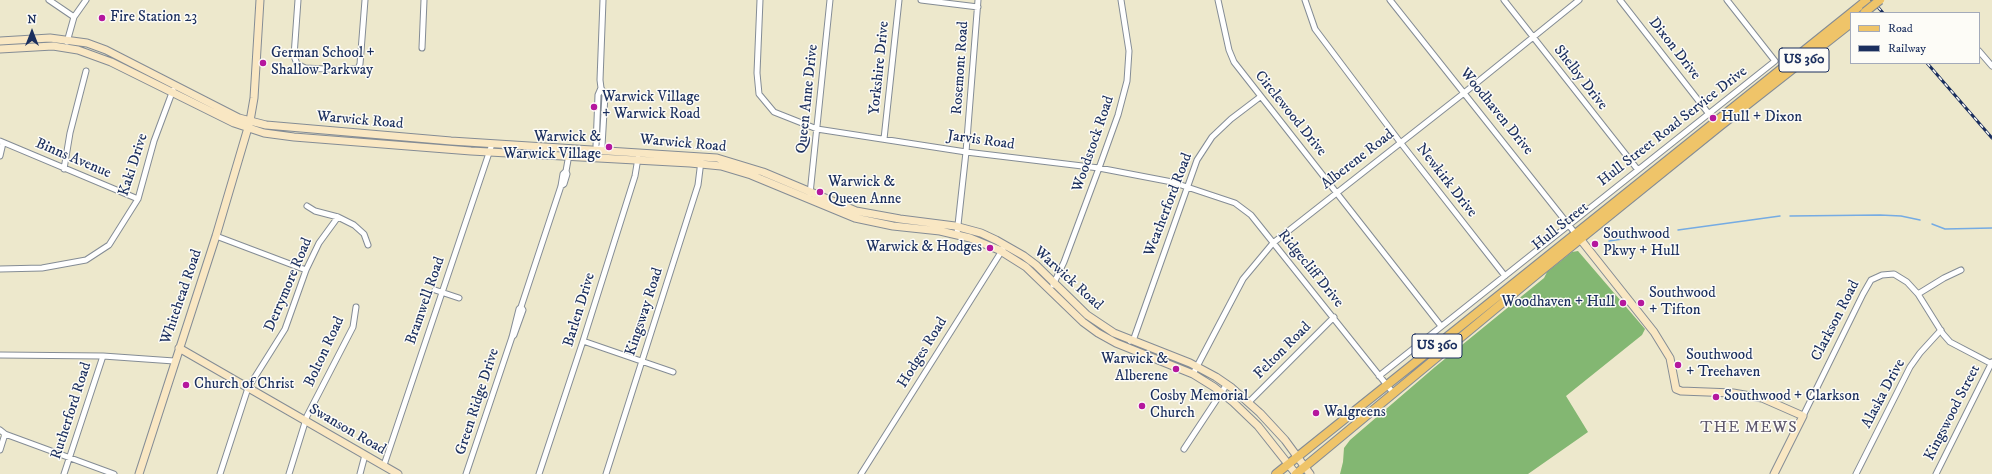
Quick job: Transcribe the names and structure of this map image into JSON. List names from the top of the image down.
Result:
{
  "streets": {
    "main road": [
      "US 360",
      "Warwick Road",
      "Hull Street",
      "Whitehead Road",
      "Clarkson Road",
      "Swanson Road"
    ],
    "street": [
      "Dixon Drive",
      "Yorkshire Drive",
      "Rosemont Road",
      "Shelby Drive",
      "Queen Anne Drive",
      "Woodhaven Drive",
      "Circlewood Drive",
      "Hull Street Road Service Drive",
      "Jarvis Road",
      "Woodstock Road",
      "Binns Avenue",
      "Alberene Road",
      "Kaki Drive",
      "Newkirk Drive",
      "Weatherford Road",
      "Ridgecliff Drive",
      "Derrymore Road",
      "Bramwell Road",
      "Barlen Drive",
      "Kingsway Road",
      "Felton Road",
      "Bolton Road",
      "Hodges Road",
      "Alaska Drive",
      "Green Ridge Drive",
      "Rutherford Road",
      "Kingswood Street"
    ]
  },
  "crossings": [
    ["Dixon Drive", "Hull Street Road Service Drive"],
    ["US 360", "Warwick Road"],
    ["US 360", "Hull Street"],
    ["US 360", "Ridgecliff Drive"],
    ["Yorkshire Drive", "Jarvis Road"],
    ["Rosemont Road", "Warwick Road"],
    ["Rosemont Road", "Jarvis Road"],
    ["Shelby Drive", "Hull Street Road Service Drive"],
    ["Shelby Drive", "Alberene Road"],
    ["Queen Anne Drive", "Warwick Road"],
    ["Queen Anne Drive", "Jarvis Road"],
    ["Woodhaven Drive", "Hull Street Road Service Drive"],
    ["Woodhaven Drive", "Alberene Road"],
    ["Woodhaven Drive", "Hull Street"],
    ["Circlewood Drive", "Hull Street Road Service Drive"],
    ["Circlewood Drive", "Alberene Road"],
    ["Circlewood Drive", "Weatherford Road"],
    ["Warwick Road", "Woodstock Road"],
    ["Warwick Road", "Alberene Road"],
    ["Warwick Road", "Kaki Drive"],
    ["Warwick Road", "Weatherford Road"],
    ["Warwick Road", "Hull Street"],
    ["Warwick Road", "Whitehead Road"],
    ["Warwick Road", "Bramwell Road"],
    ["Warwick Road", "Barlen Drive"],
    ["Warwick Road", "Kingsway Road"],
    ["Warwick Road", "Felton Road"],
    ["Warwick Road", "Hodges Road"],
    ["Warwick Road", "Green Ridge Drive"],
    ["Hull Street Road Service Drive", "Newkirk Drive"],
    ["Hull Street Road Service Drive", "Ridgecliff Drive"],
    ["Jarvis Road", "Woodstock Road"],
    ["Jarvis Road", "Weatherford Road"],
    ["Jarvis Road", "Ridgecliff Drive"],
    ["Binns Avenue", "Kaki Drive"],
    ["Alberene Road", "Newkirk Drive"],
    ["Alberene Road", "Ridgecliff Drive"],
    ["Weatherford Road", "Ridgecliff Drive"],
    ["Hull Street", "Ridgecliff Drive"],
    ["Ridgecliff Drive", "Felton Road"],
    ["Derrymore Road", "Swanson Road"],
    ["Whitehead Road", "Swanson Road"],
    ["Bramwell Road", "Swanson Road"],
    ["Clarkson Road", "Alaska Drive"],
    ["Clarkson Road", "Kingswood Street"],
    ["Bolton Road", "Swanson Road"]
  ],
  "districts": ["THE MEWS"],
  "places": [
    "Fire Station 23",
    "German School + Shallow Parkway",
    "Warwick Village + Warwick Road",
    "Hull + Dixon",
    "Warwick & Warwick Village",
    "Warwick & Queen Anne",
    "Southwood Pkwy + Hull",
    "Warwick & Hodges",
    "Woodhaven + Hull",
    "Southwood + Tifton",
    "Southwood + Treehaven",
    "Warwick & Alberene",
    "Church of Christ",
    "Southwood + Clarkson",
    "Cosby Memorial Church",
    "Walgreens"
  ],
  "legend": ["Road", "Railway"],
  "north": "top"
}
